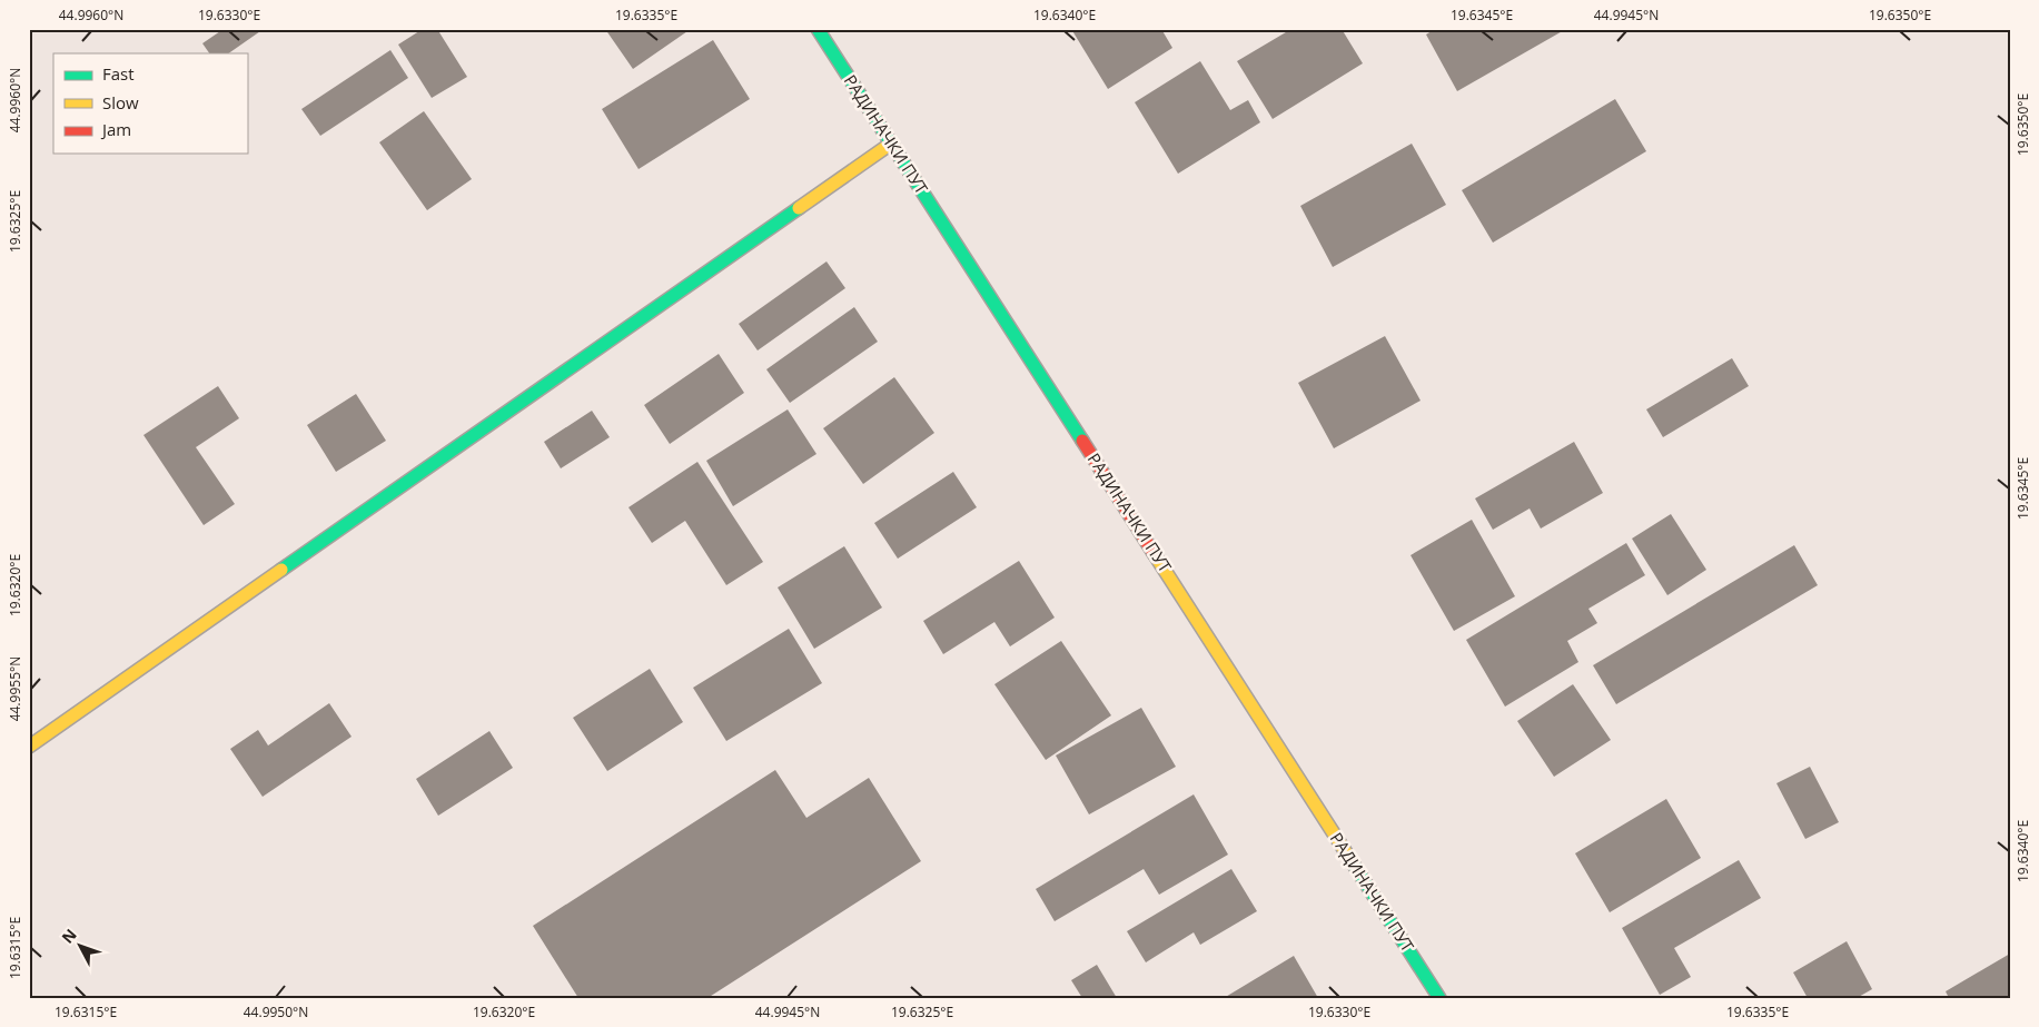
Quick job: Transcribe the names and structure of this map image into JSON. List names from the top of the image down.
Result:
{
  "streets": {
    "street": ["РАДИНАЧКИ ПУТ"]
  },
  "legend": ["Fast", "Slow", "Jam"],
  "north": "top left",
  "coordinates": [
    "44.9960°N",
    "19.6330°E",
    "19.6335°E",
    "19.6340°E",
    "19.6345°E",
    "44.9945°N",
    "19.6350°E",
    "19.6325°E",
    "19.6320°E",
    "44.9955°N",
    "19.6315°E",
    "44.9950°N"
  ]
}
